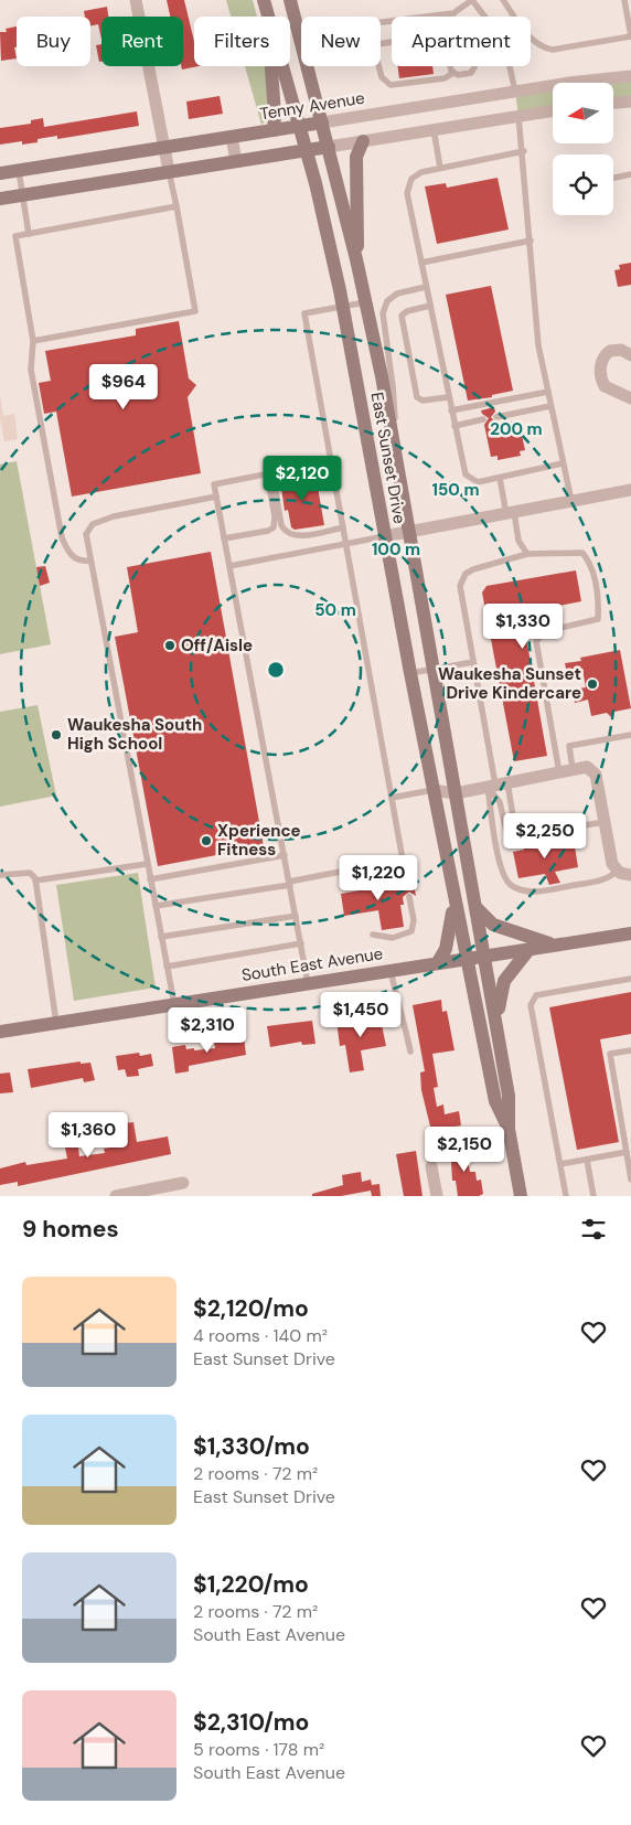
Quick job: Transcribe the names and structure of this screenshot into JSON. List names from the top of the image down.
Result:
{
  "streets": {
    "main road": ["Tenny Avenue", "East Sunset Drive", "South East Avenue"]
  },
  "crossings": [
    ["Tenny Avenue", "East Sunset Drive"],
    ["East Sunset Drive", "South East Avenue"]
  ],
  "places": [
    "Off/Aisle",
    "Waukesha Sunset Drive Kindercare",
    "Waukesha South High School",
    "Xperience Fitness"
  ],
  "north": "left",
  "page": {
    "chip": [
      "Buy",
      "Rent",
      "Filters",
      "New",
      "Apartment"
    ],
    "price": [
      "$964",
      "$2,120",
      "$1,330",
      "$2,250",
      "$1,220",
      "$1,450",
      "$2,310",
      "$1,360",
      "$2,150"
    ],
    "heading": "9 homes",
    "list": [
      {
        "name": "$2,120/mo",
        "note": "4 rooms · 140 m² · East Sunset Drive"
      },
      {
        "name": "$1,330/mo",
        "note": "2 rooms · 72 m² · East Sunset Drive"
      },
      {
        "name": "$1,220/mo",
        "note": "2 rooms · 72 m² · South East Avenue"
      },
      {
        "name": "$2,310/mo",
        "note": "5 rooms · 178 m² · South East Avenue"
      }
    ]
  },
  "rings": [
    "200 m",
    "150 m",
    "100 m",
    "50 m"
  ]
}
